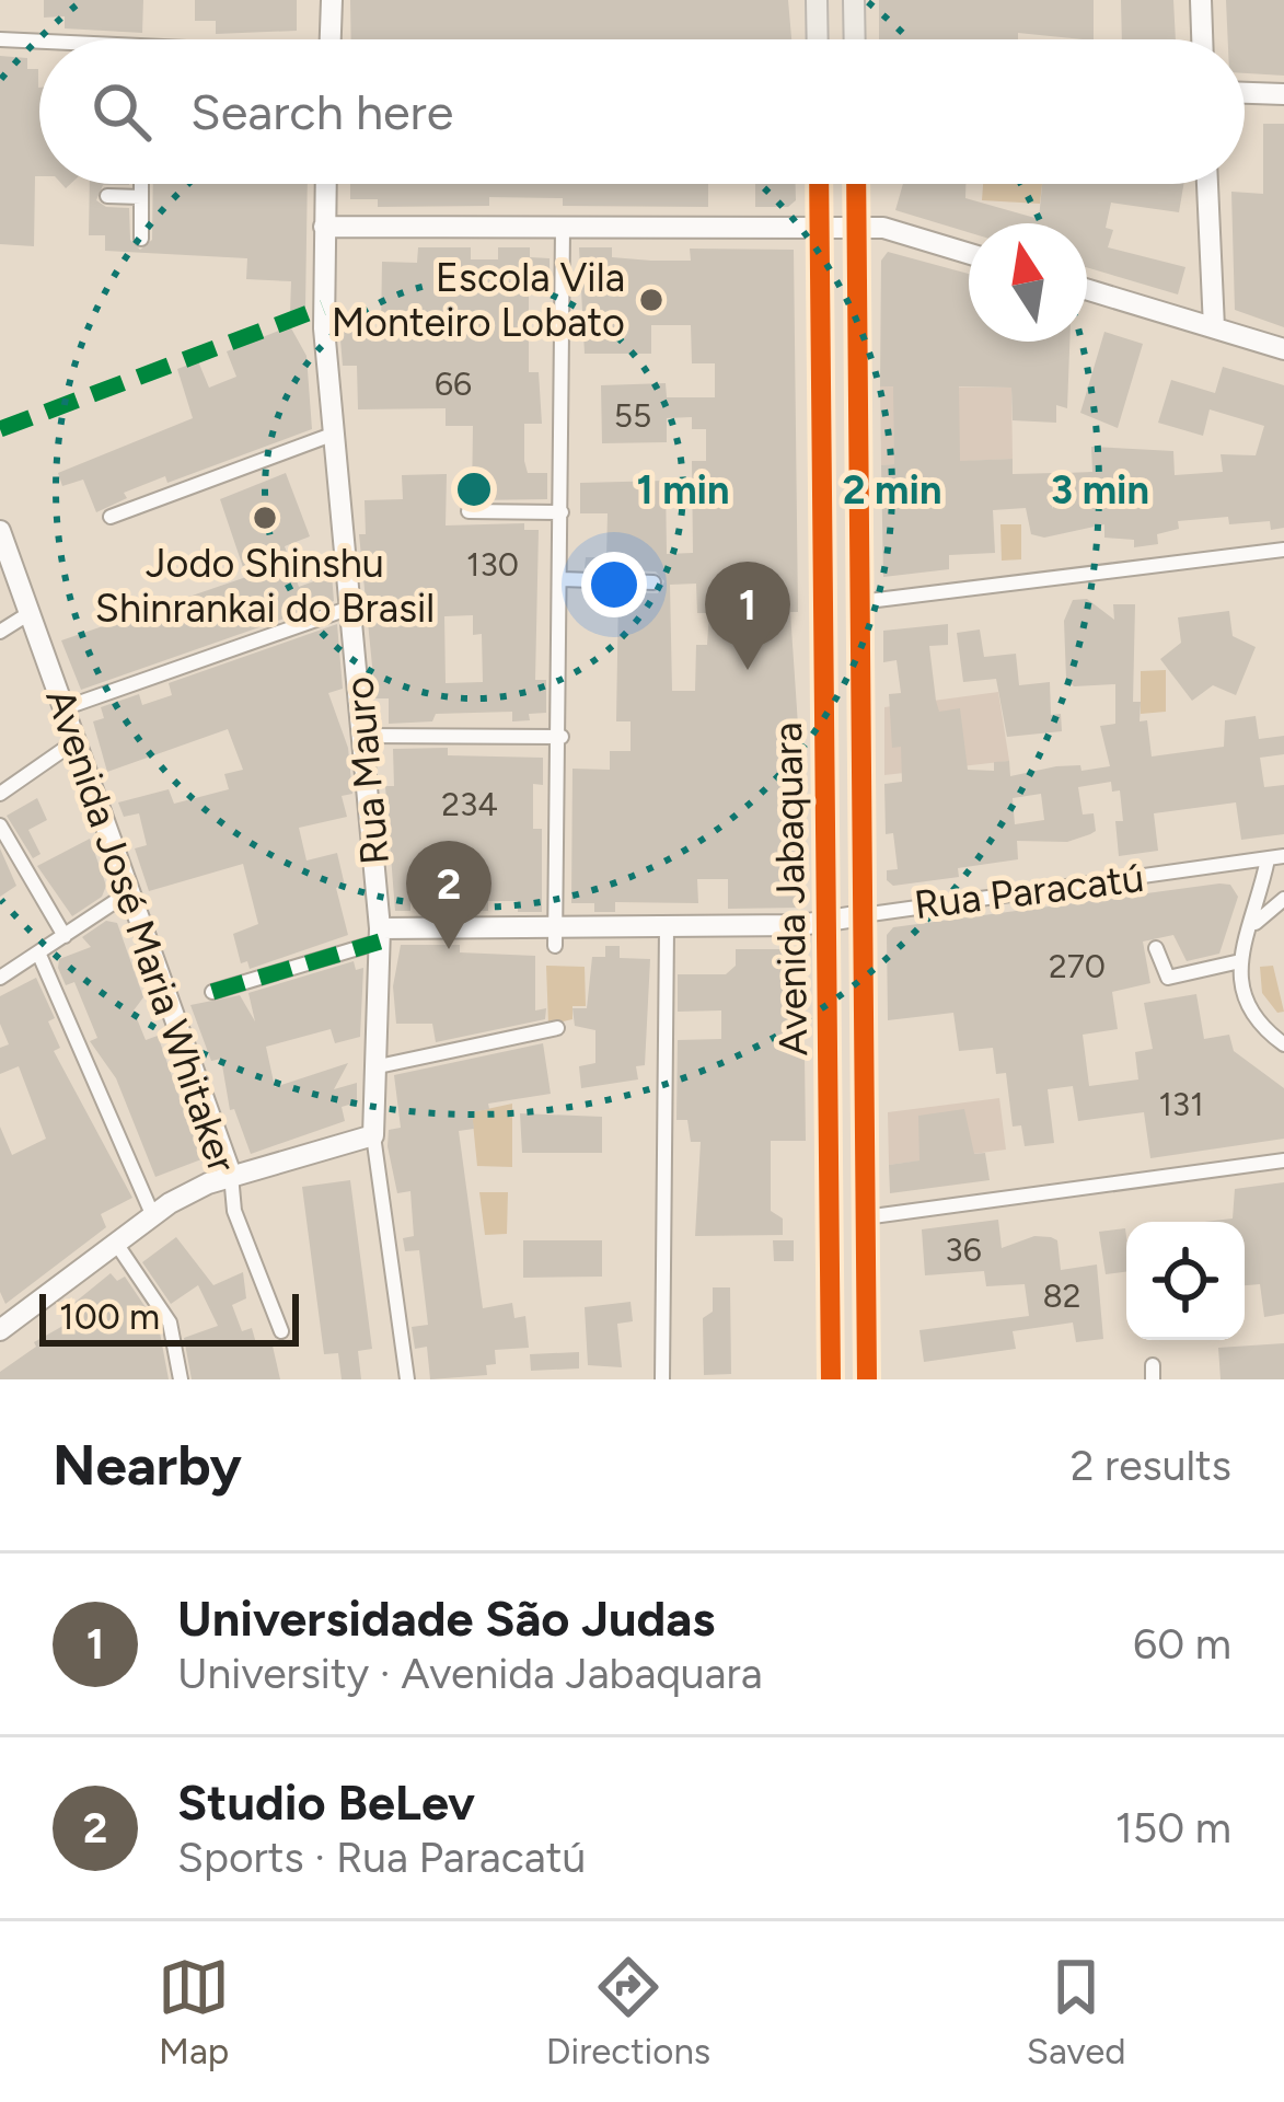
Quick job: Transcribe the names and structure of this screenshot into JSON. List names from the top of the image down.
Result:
{
  "streets": {
    "main road": ["Avenida Jabaquara"],
    "street": ["Rua Mauro", "Rua Paracatú", "Avenida José Maria Whitaker"]
  },
  "crossings": [
    ["Rua Mauro", "Rua Paracatú"],
    ["Avenida Jabaquara", "Rua Paracatú"]
  ],
  "places": ["Escola Vila Monteiro Lobato", "Jodo Shinshu Shinrankai do Brasil"],
  "house_numbers": [
    "66",
    "55",
    "130",
    "234",
    "270",
    "131",
    "36",
    "82"
  ],
  "scale_bar": "100 m",
  "north": "top",
  "page": {
    "search": "Search here",
    "pins": ["1", "2"],
    "scale": "100 m",
    "heading": ["Nearby", "2 results"],
    "list": [
      {
        "mark": "1",
        "name": "Universidade São Judas",
        "note": "University · Avenida Jabaquara",
        "value": "60 m"
      },
      {
        "mark": "2",
        "name": "Studio BeLev",
        "note": "Sports · Rua Paracatú",
        "value": "150 m"
      }
    ],
    "nav": ["Map", "Directions", "Saved"]
  },
  "rings": ["1 min", "2 min", "3 min"]
}
